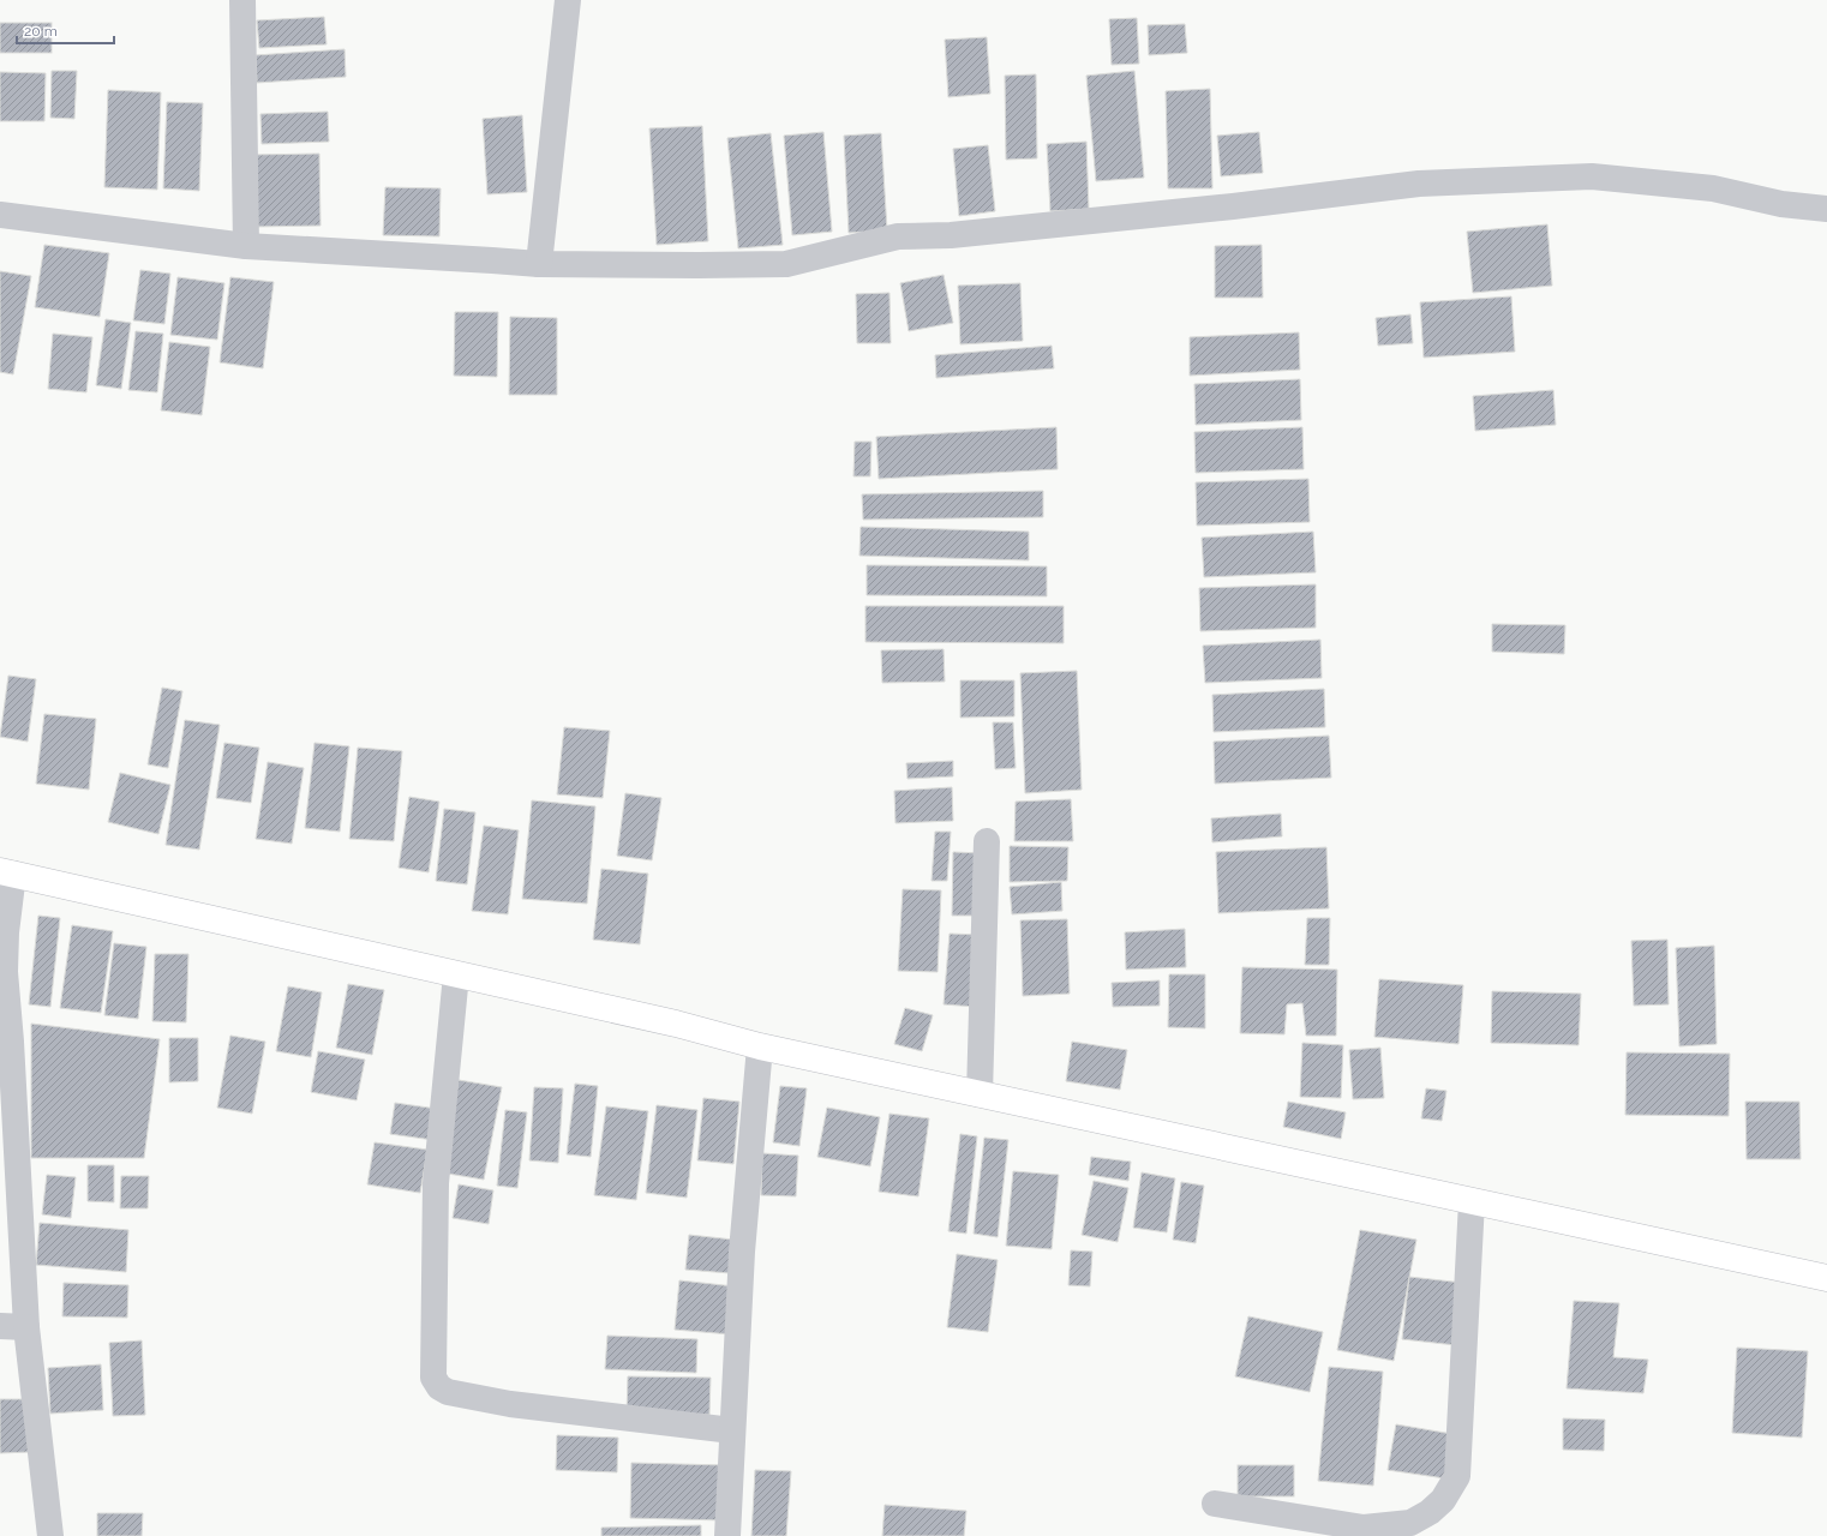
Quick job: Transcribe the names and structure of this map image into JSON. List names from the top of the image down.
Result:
{
  "scale_bar": "20 m"
}
